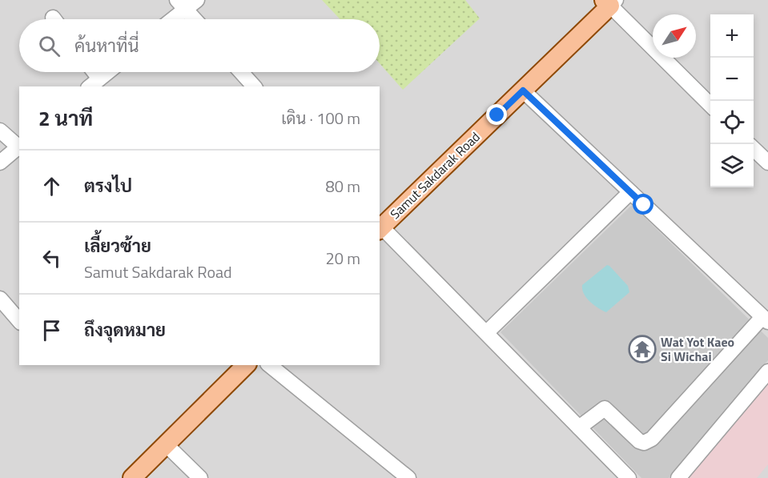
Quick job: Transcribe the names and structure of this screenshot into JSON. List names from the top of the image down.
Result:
{
  "streets": {
    "main road": ["Samut Sakdarak Road"]
  },
  "places": {
    "temple": ["Wat Yot Kaeo Si Wichai"]
  },
  "north": "top right",
  "page": {
    "map_buttons": ["+", "−"],
    "search": "ค้นหาที่นี่",
    "heading": ["2 นาที", "เดิน · 100 m"],
    "list": [
      ["ตรงไป", "80 m"],
      ["เลี้ยวซ้าย", "Samut Sakdarak Road", "20 m"],
      "ถึงจุดหมาย"
    ]
  }
}
